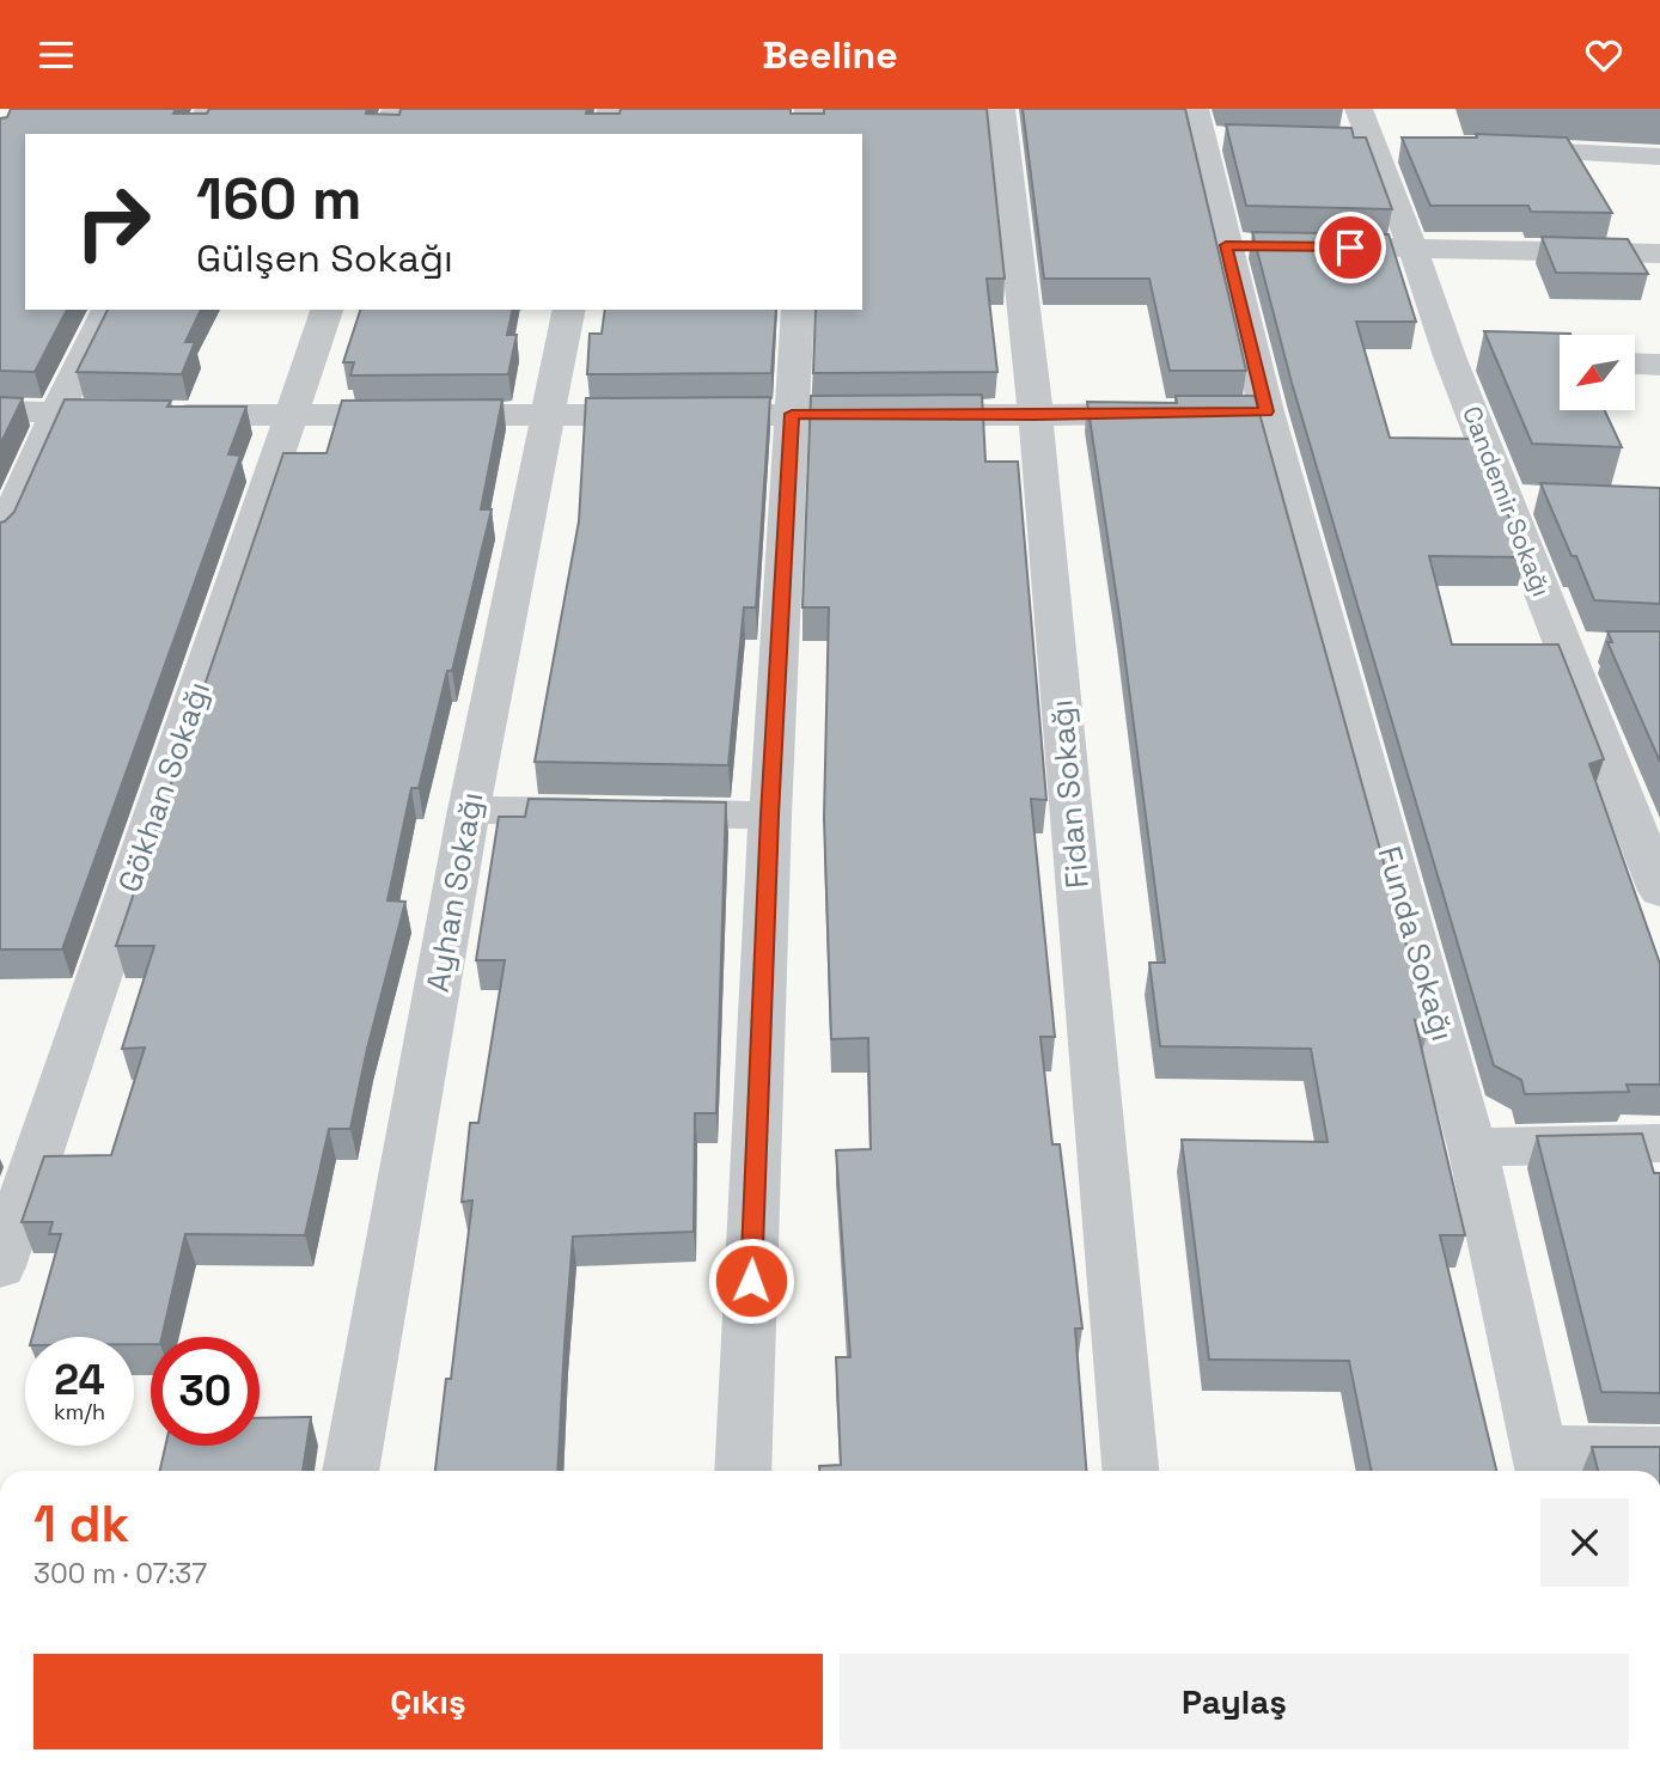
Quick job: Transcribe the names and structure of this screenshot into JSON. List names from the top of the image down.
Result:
{
  "streets": {
    "street": [
      "Candemir Sokağı",
      "Gökhan Sokağı",
      "Fidan Sokağı",
      "Ayhan Sokağı",
      "Funda Sokağı"
    ]
  },
  "north": "bottom left",
  "page": {
    "header": "Beeline",
    "turn": ["160 m", "Gülşen Sokağı"],
    "speed": "24 km/h",
    "limit": "30",
    "heading": ["1 dk", "300 m · 07:37"],
    "buttons": ["Çıkış", "Paylaş"]
  }
}
